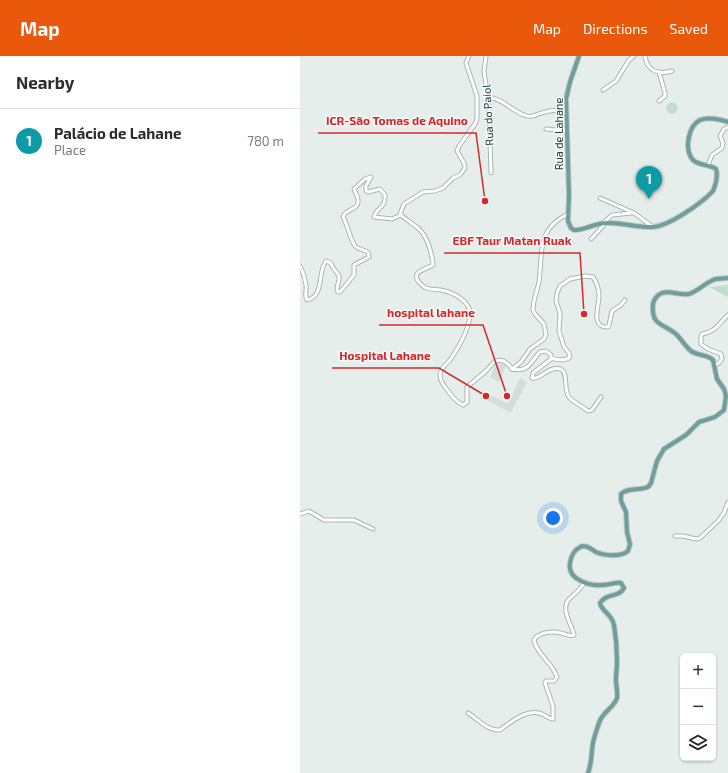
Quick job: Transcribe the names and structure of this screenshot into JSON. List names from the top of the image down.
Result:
{
  "streets": {
    "main road": ["Rua de Lahane"],
    "street": ["Rua do Paiol"]
  },
  "places": [
    "ICR-São Tomas de Aquino",
    "EBF Taur Matan Ruak",
    "Hospital Lahane",
    "hospital lahane"
  ],
  "page": {
    "header": "Map",
    "nav": ["Map", "Directions", "Saved"],
    "heading": "Nearby",
    "list": [
      {
        "mark": "1",
        "name": "Palácio de Lahane",
        "note": "Place",
        "value": "780 m"
      }
    ],
    "pins": "1",
    "map_buttons": ["+", "−"]
  }
}
